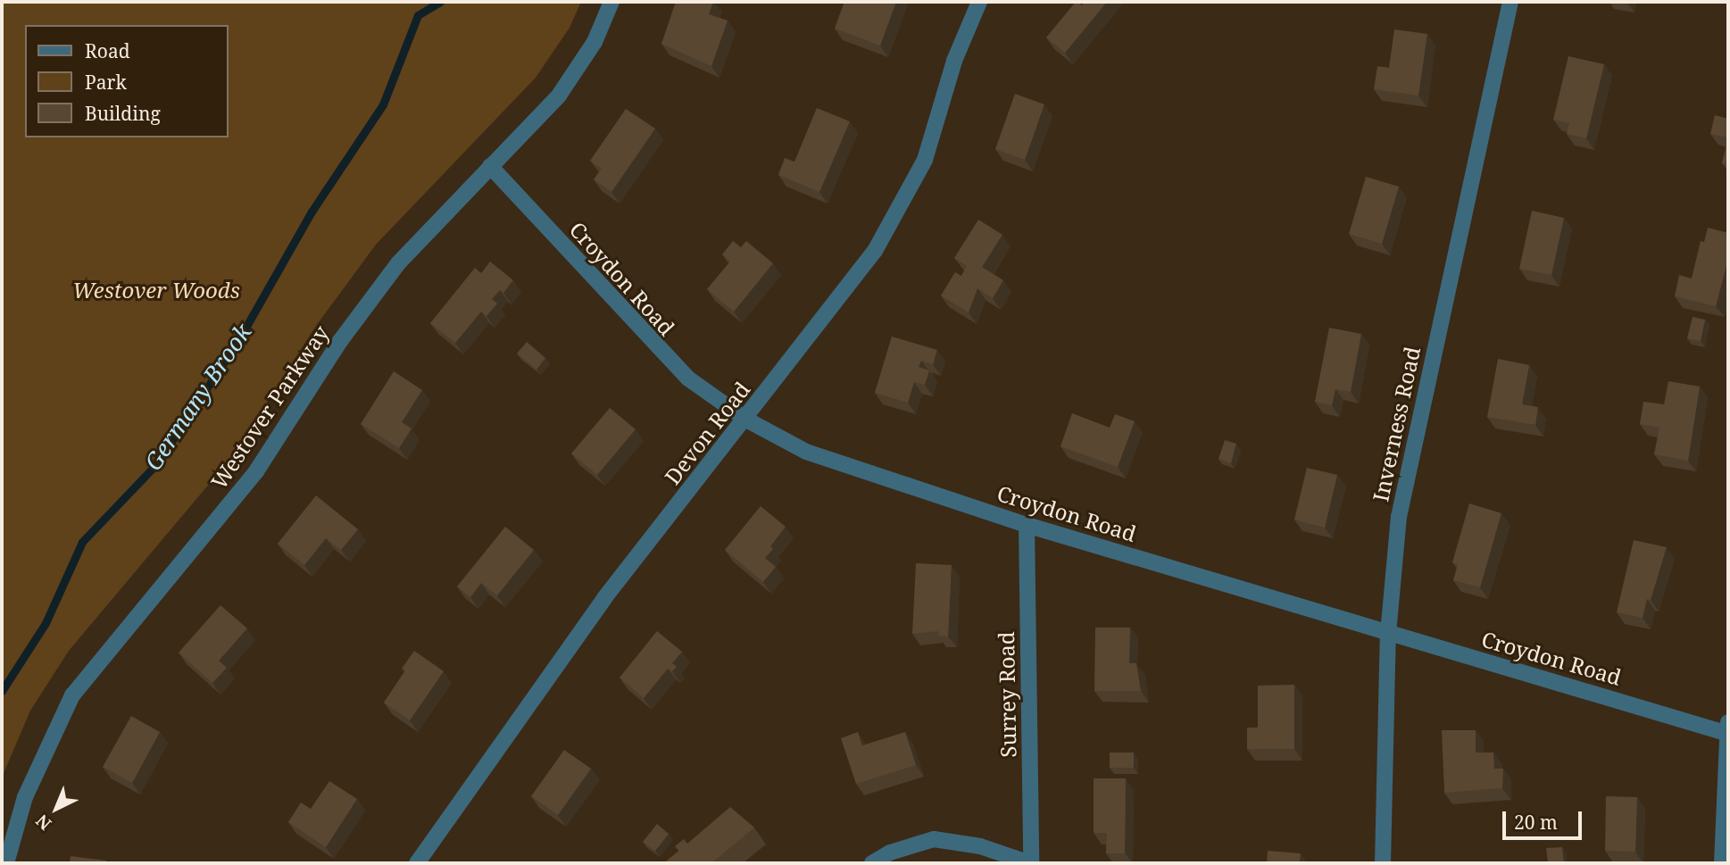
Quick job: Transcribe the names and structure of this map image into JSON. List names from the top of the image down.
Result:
{
  "streets": {
    "street": [
      "Croydon Road",
      "Westover Parkway",
      "Inverness Road",
      "Devon Road",
      "Surrey Road"
    ]
  },
  "crossings": [
    ["Croydon Road", "Westover Parkway"],
    ["Croydon Road", "Inverness Road"],
    ["Croydon Road", "Devon Road"],
    ["Croydon Road", "Surrey Road"]
  ],
  "water": ["Germany Brook"],
  "parks": ["Westover Woods"],
  "legend": ["Road", "Park", "Building"],
  "scale_bar": "20 m",
  "north": "bottom left"
}
